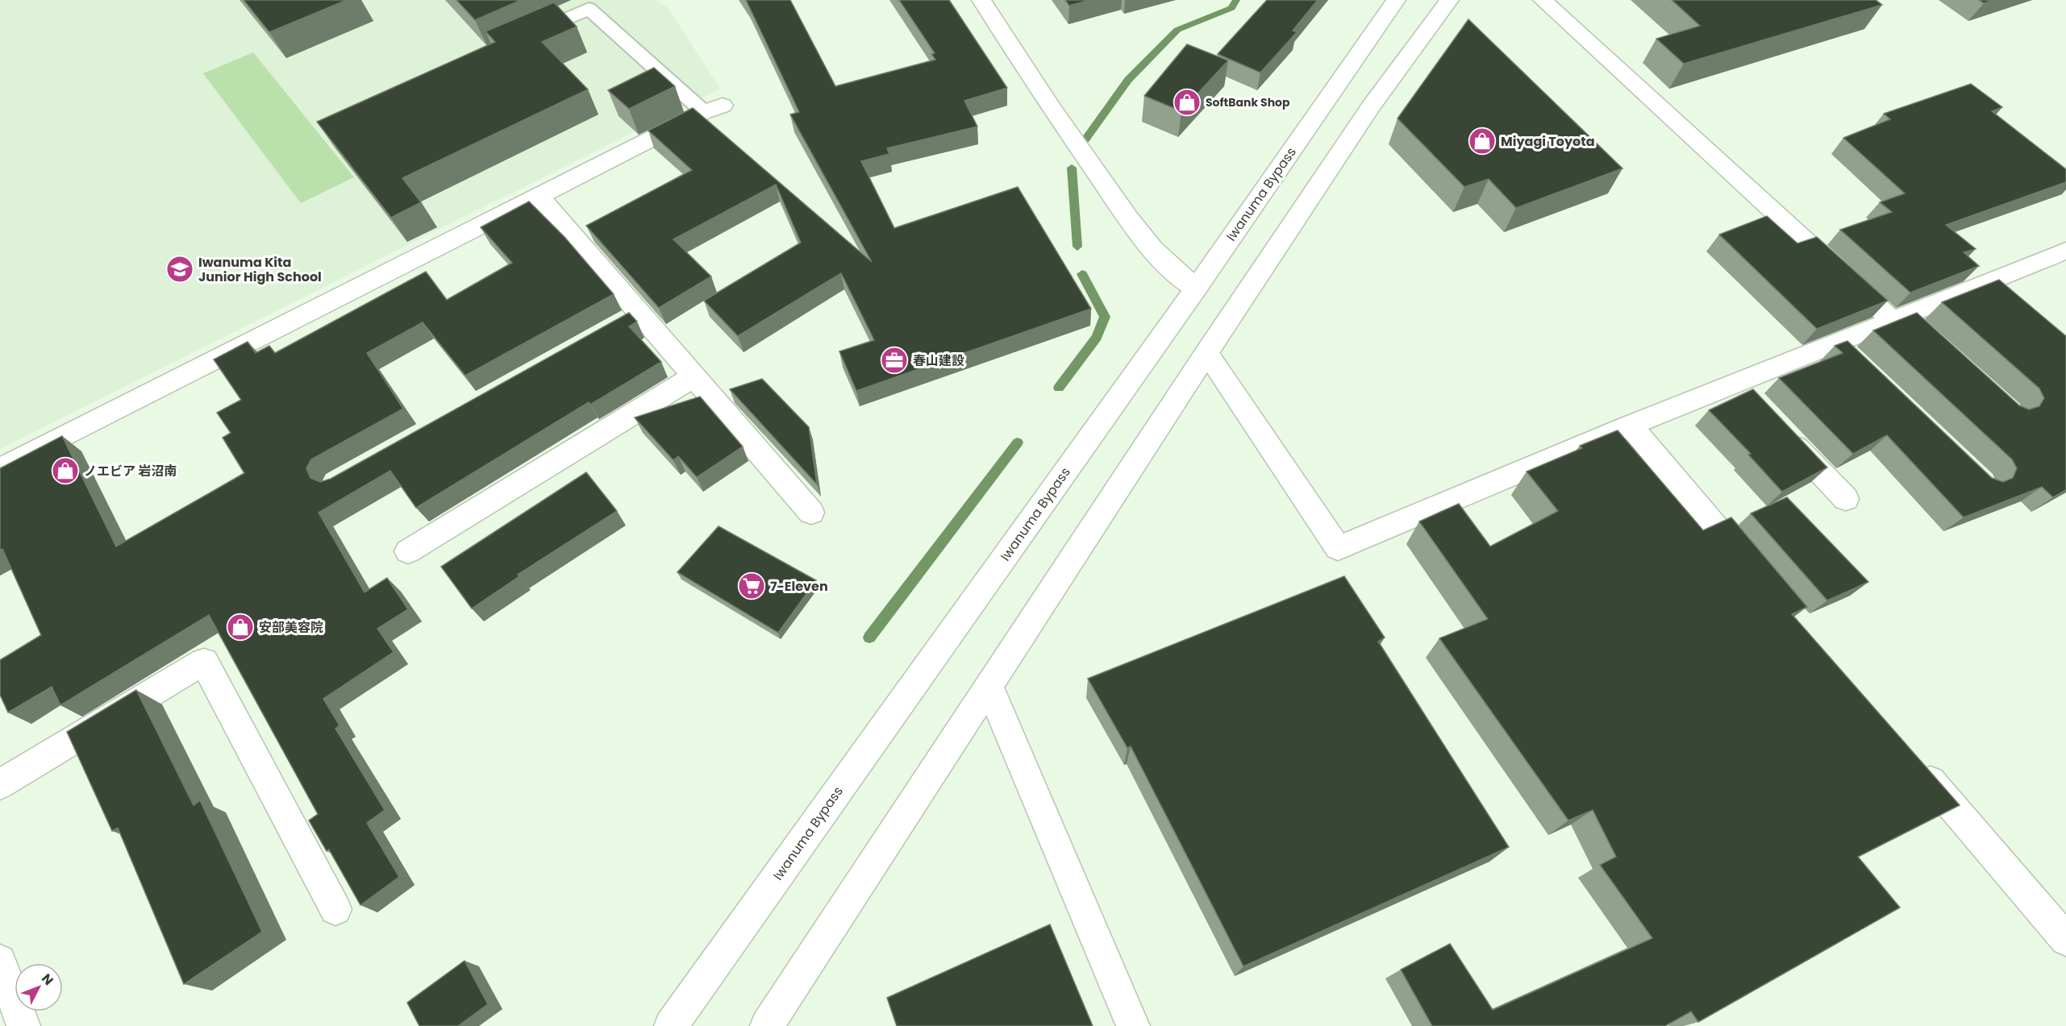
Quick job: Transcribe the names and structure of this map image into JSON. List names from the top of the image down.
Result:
{
  "streets": {
    "main road": ["Iwanuma Bypass"]
  },
  "places": {
    "shop": [
      "SoftBank Shop",
      "Miyagi Toyota",
      "ノエビア 岩沼南",
      "安部美容院"
    ],
    "school or university": ["Iwanuma Kita Junior High School"],
    "office": ["春山建設"],
    "supermarket": ["7-Eleven"]
  },
  "north": "top right"
}
